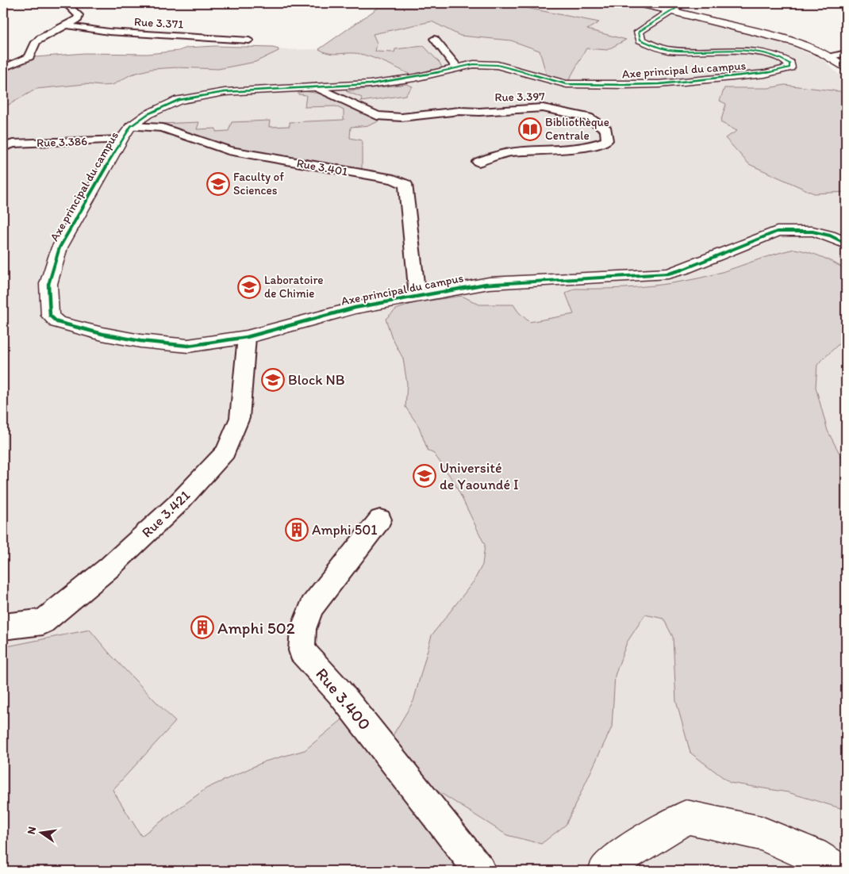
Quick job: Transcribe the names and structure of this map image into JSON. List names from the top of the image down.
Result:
{
  "streets": {
    "street": [
      "Rue 3.371",
      "Axe principal du campus",
      "Rue 3.397",
      "Rue 3.386",
      "Rue 3.401",
      "Rue 3.421",
      "Rue 3.400"
    ]
  },
  "crossings": [
    ["Axe principal du campus", "Rue 3.397"],
    ["Axe principal du campus", "Rue 3.386"],
    ["Axe principal du campus", "Rue 3.401"],
    ["Axe principal du campus", "Rue 3.421"]
  ],
  "places": {
    "library": ["Bibliothèque Centrale"],
    "school or university": [
      "Faculty of Sciences",
      "Laboratoire de Chimie",
      "Block NB",
      "Université de Yaoundé I"
    ],
    "building": ["Amphi 501", "Amphi 502"]
  },
  "north": "left"
}
